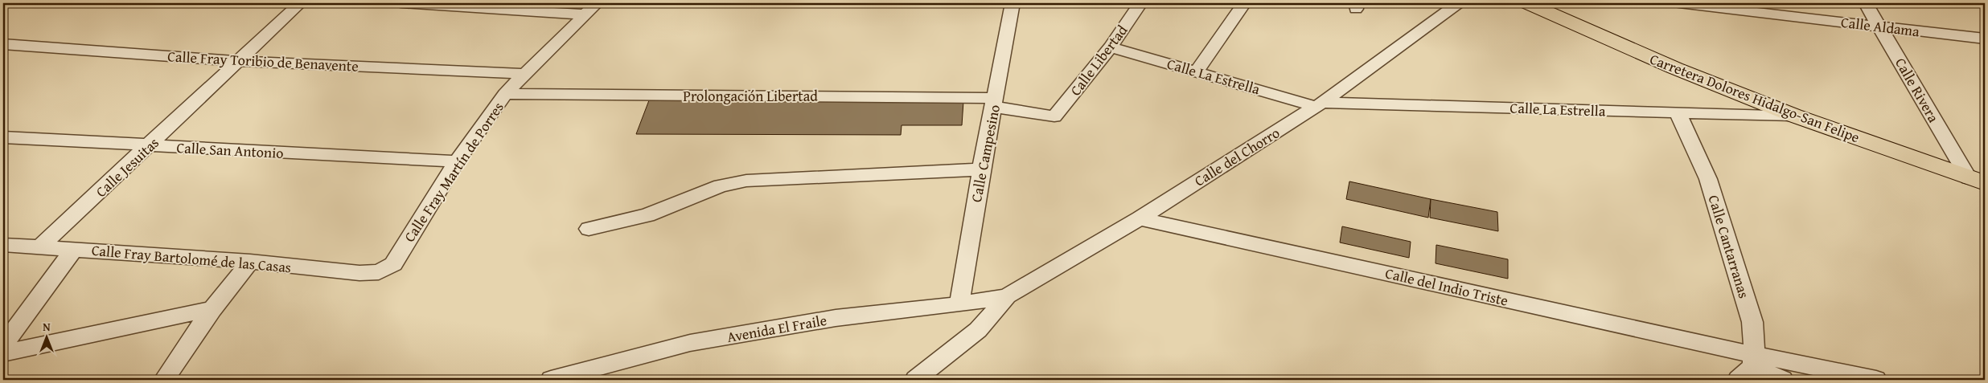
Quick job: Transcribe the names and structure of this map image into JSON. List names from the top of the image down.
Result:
{
  "streets": {
    "main road": ["Carretera Dolores Hidalgo-San Felipe"],
    "street": [
      "Calle Aldama",
      "Calle Libertad",
      "Calle Fray Toribio de Benavente",
      "Calle La Estrella",
      "Calle Rivera",
      "Prolongación Libertad",
      "Calle San Antonio",
      "Calle Campesino",
      "Calle del Chorro",
      "Calle Jesuitas",
      "Calle Fray Martín de Porres",
      "Calle Cantarranas",
      "Calle Fray Bartolomé de las Casas",
      "Calle del Indio Triste",
      "Avenida El Fraile"
    ]
  },
  "crossings": [
    ["Calle Aldama", "Calle Rivera"],
    ["Calle Libertad", "Calle La Estrella"],
    ["Calle Libertad", "Prolongación Libertad"],
    ["Calle Fray Toribio de Benavente", "Calle Jesuitas"],
    ["Calle Fray Toribio de Benavente", "Calle Fray Martín de Porres"],
    ["Calle La Estrella", "Carretera Dolores Hidalgo-San Felipe"],
    ["Calle La Estrella", "Calle del Chorro"],
    ["Calle La Estrella", "Calle Cantarranas"],
    ["Calle Rivera", "Carretera Dolores Hidalgo-San Felipe"],
    ["Prolongación Libertad", "Calle Campesino"],
    ["Prolongación Libertad", "Calle Fray Martín de Porres"],
    ["Calle San Antonio", "Calle Jesuitas"],
    ["Calle San Antonio", "Calle Fray Martín de Porres"],
    ["Calle Campesino", "Avenida El Fraile"],
    ["Calle del Chorro", "Calle del Indio Triste"],
    ["Calle del Chorro", "Avenida El Fraile"],
    ["Calle Jesuitas", "Calle Fray Bartolomé de las Casas"],
    ["Calle Fray Martín de Porres", "Calle Fray Bartolomé de las Casas"],
    ["Calle Cantarranas", "Calle del Indio Triste"]
  ],
  "north": "top"
}
